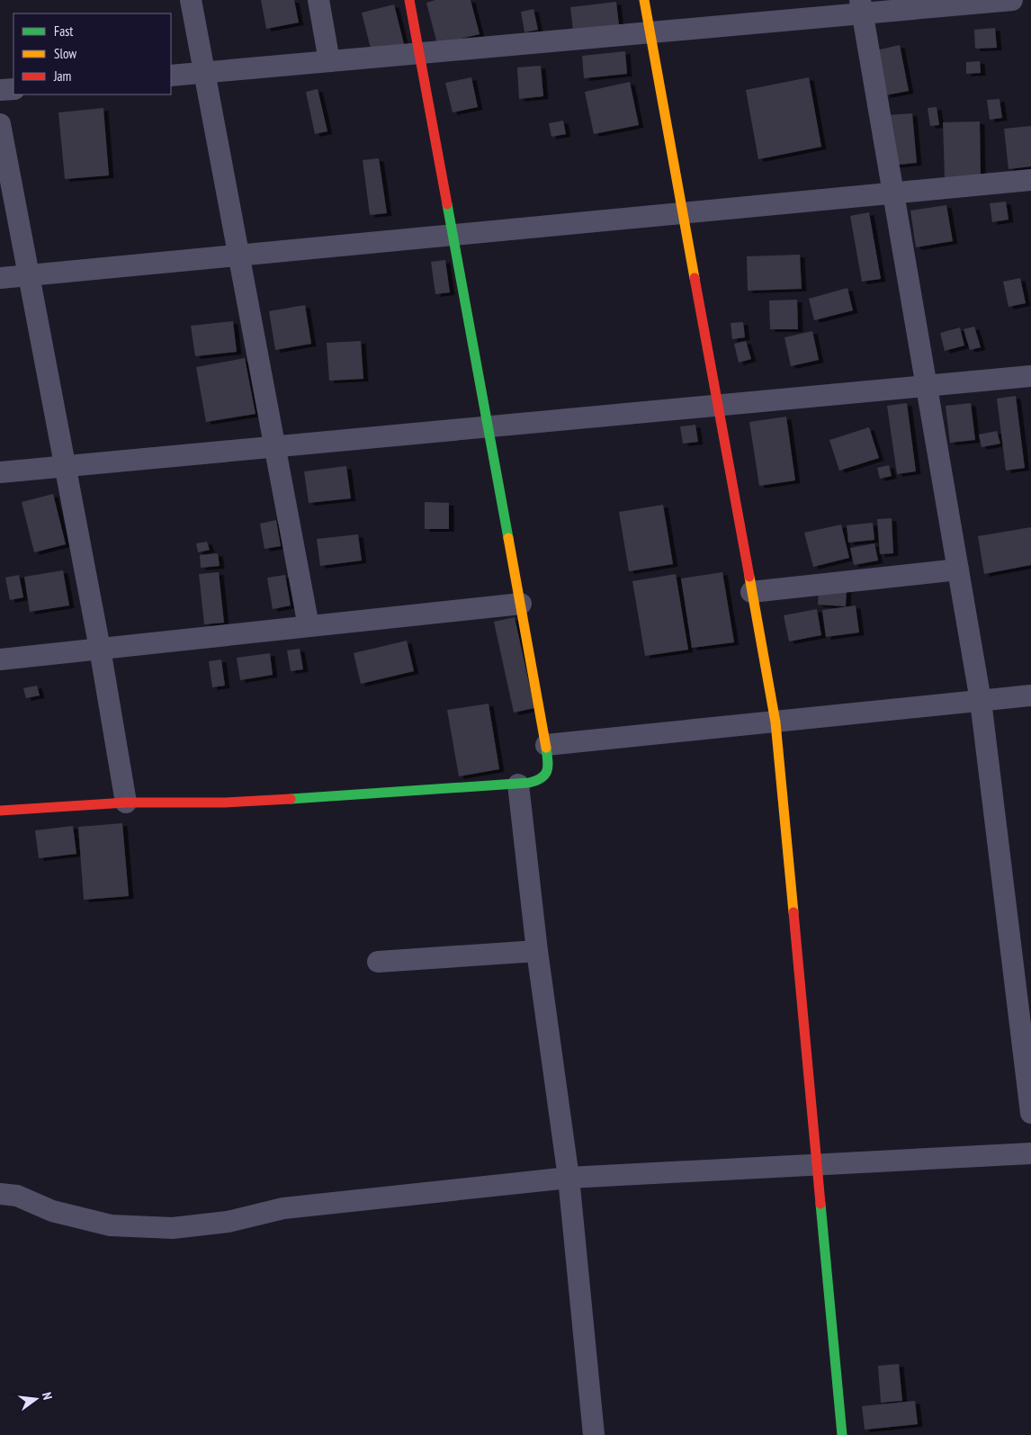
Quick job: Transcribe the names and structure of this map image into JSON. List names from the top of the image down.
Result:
{
  "legend": ["Fast", "Slow", "Jam"],
  "north": "right"
}
